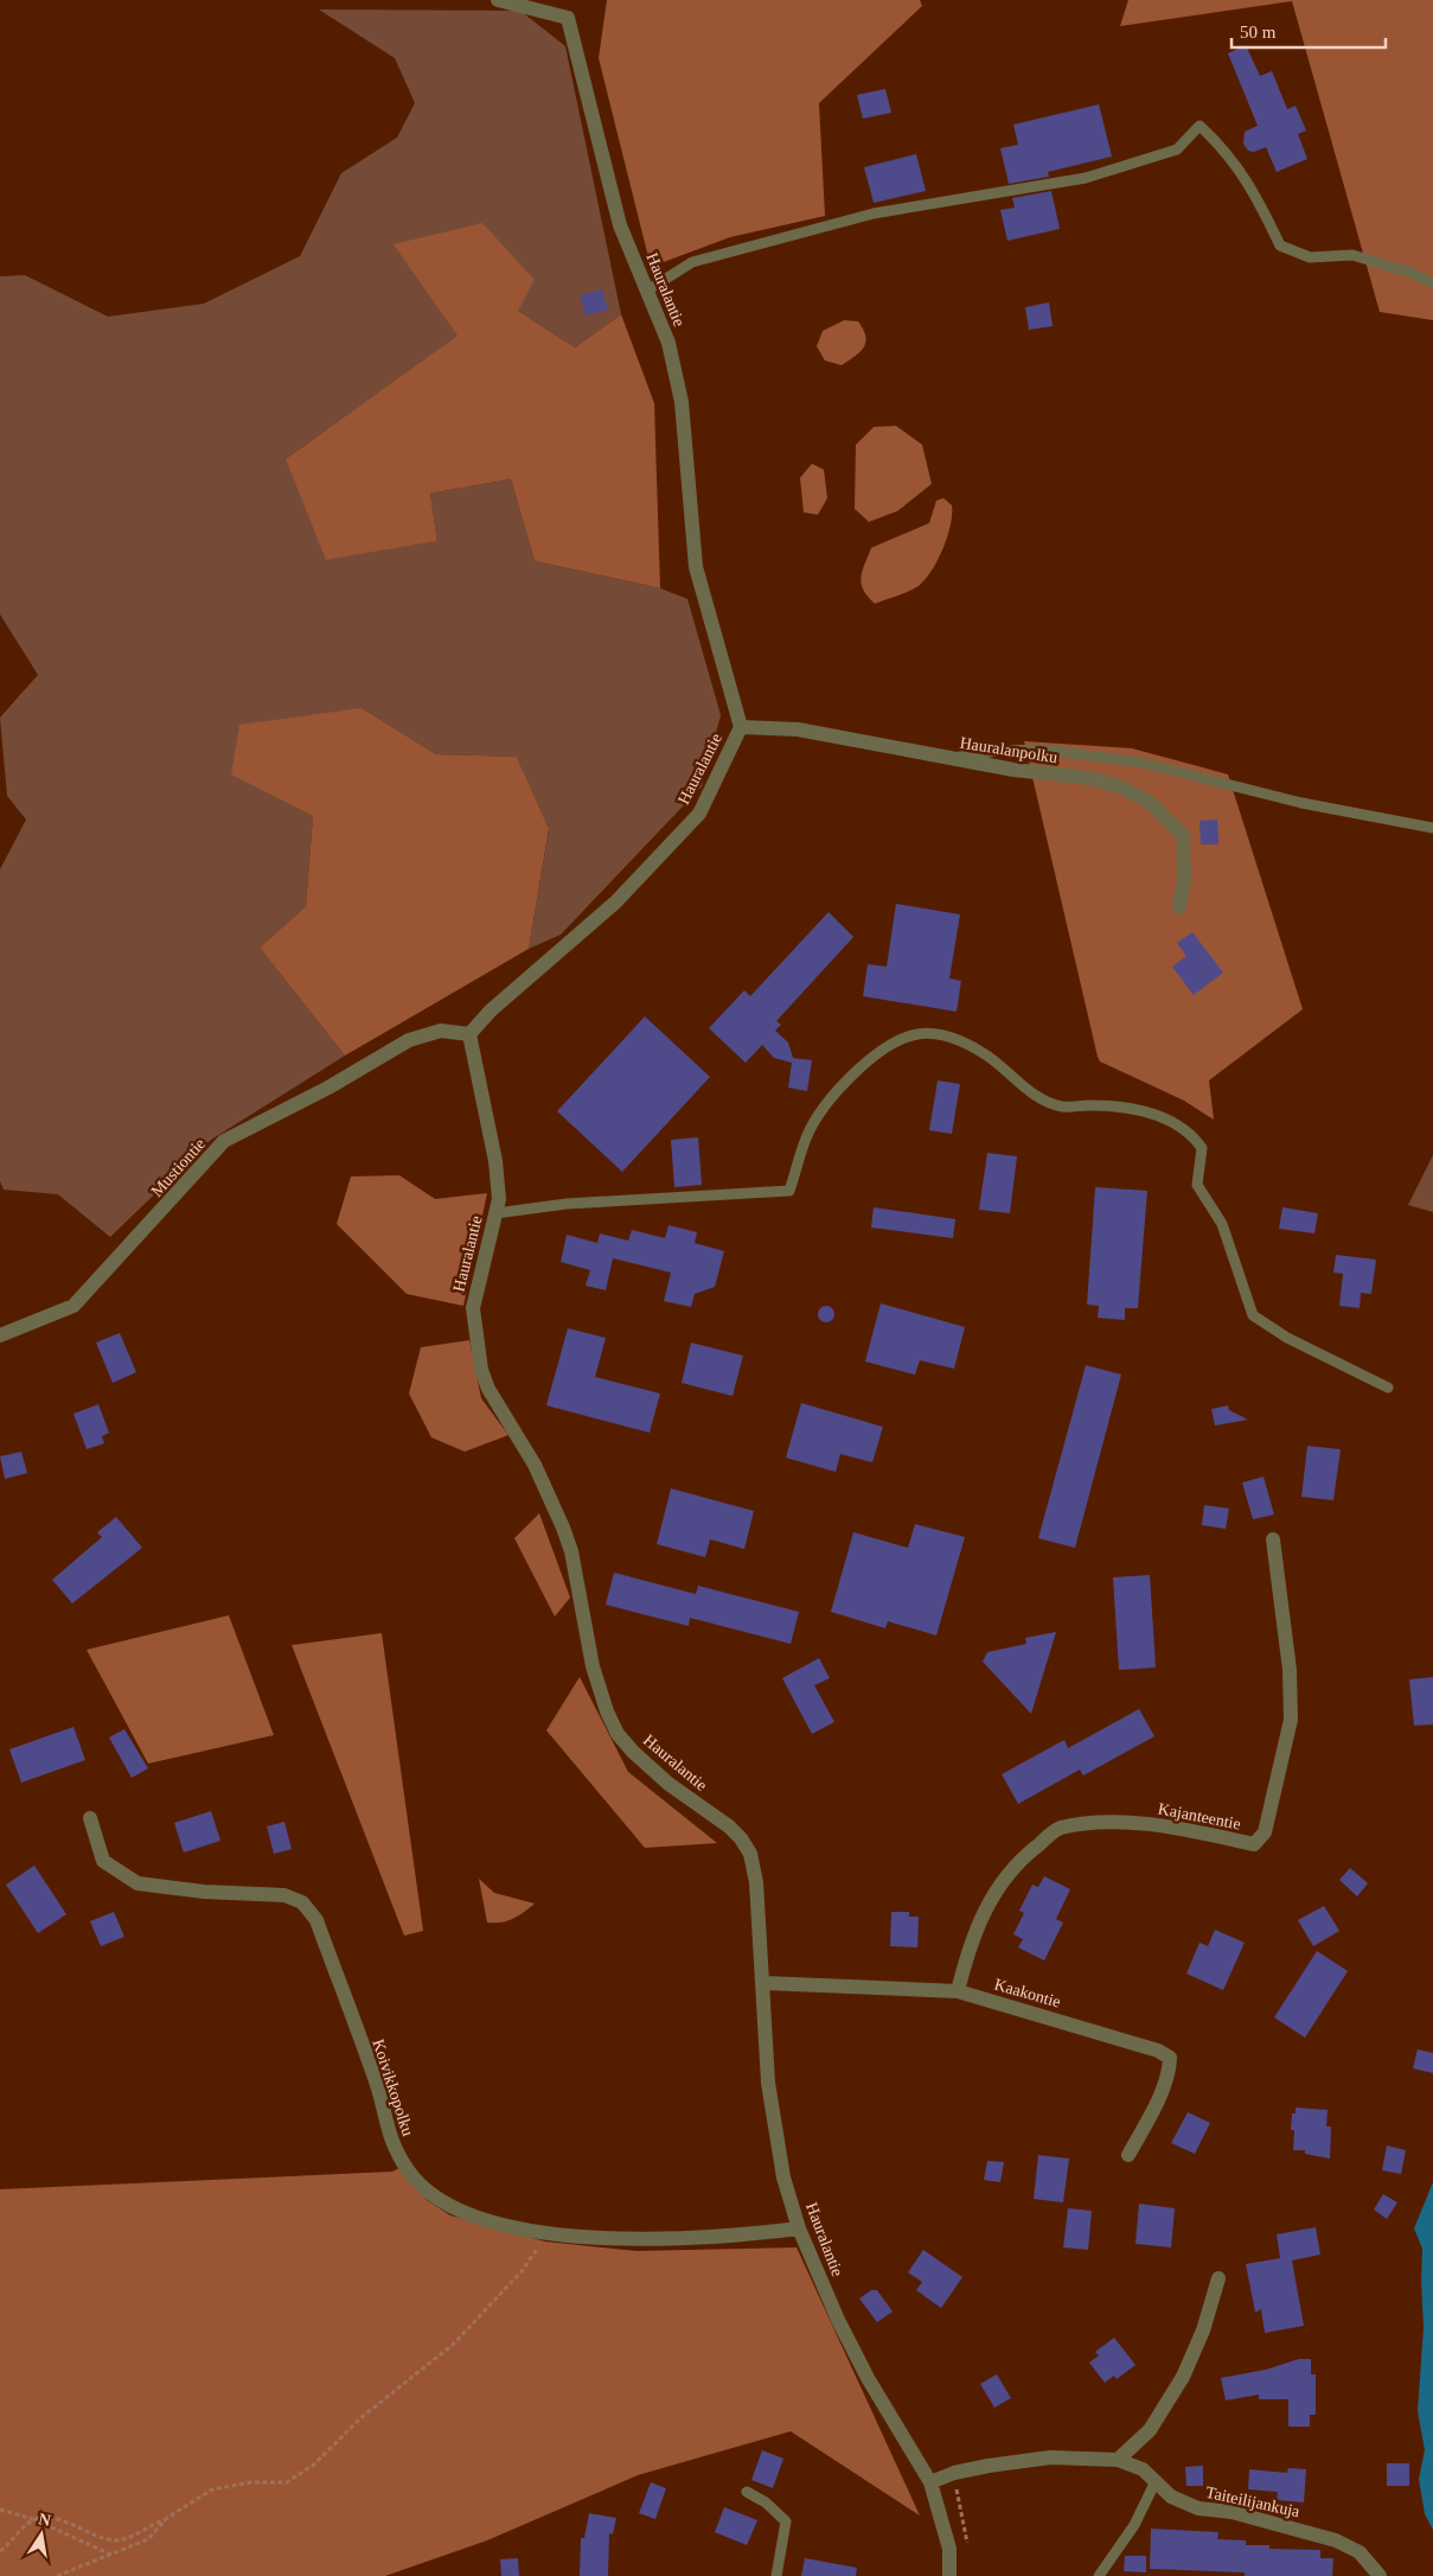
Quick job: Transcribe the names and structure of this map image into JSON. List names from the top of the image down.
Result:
{
  "streets": {
    "street": [
      "Hauralantie",
      "Hauralanpolku",
      "Mustiontie",
      "Kajanteentie",
      "Kaakontie",
      "Koivikkopolku",
      "Taiteilijankuja"
    ]
  },
  "crossings": [
    ["Hauralantie", "Hauralanpolku"],
    ["Hauralantie", "Mustiontie"],
    ["Hauralantie", "Kaakontie"],
    ["Hauralantie", "Koivikkopolku"],
    ["Hauralantie", "Taiteilijankuja"],
    ["Kajanteentie", "Kaakontie"]
  ],
  "scale_bar": "50 m",
  "north": "top"
}
